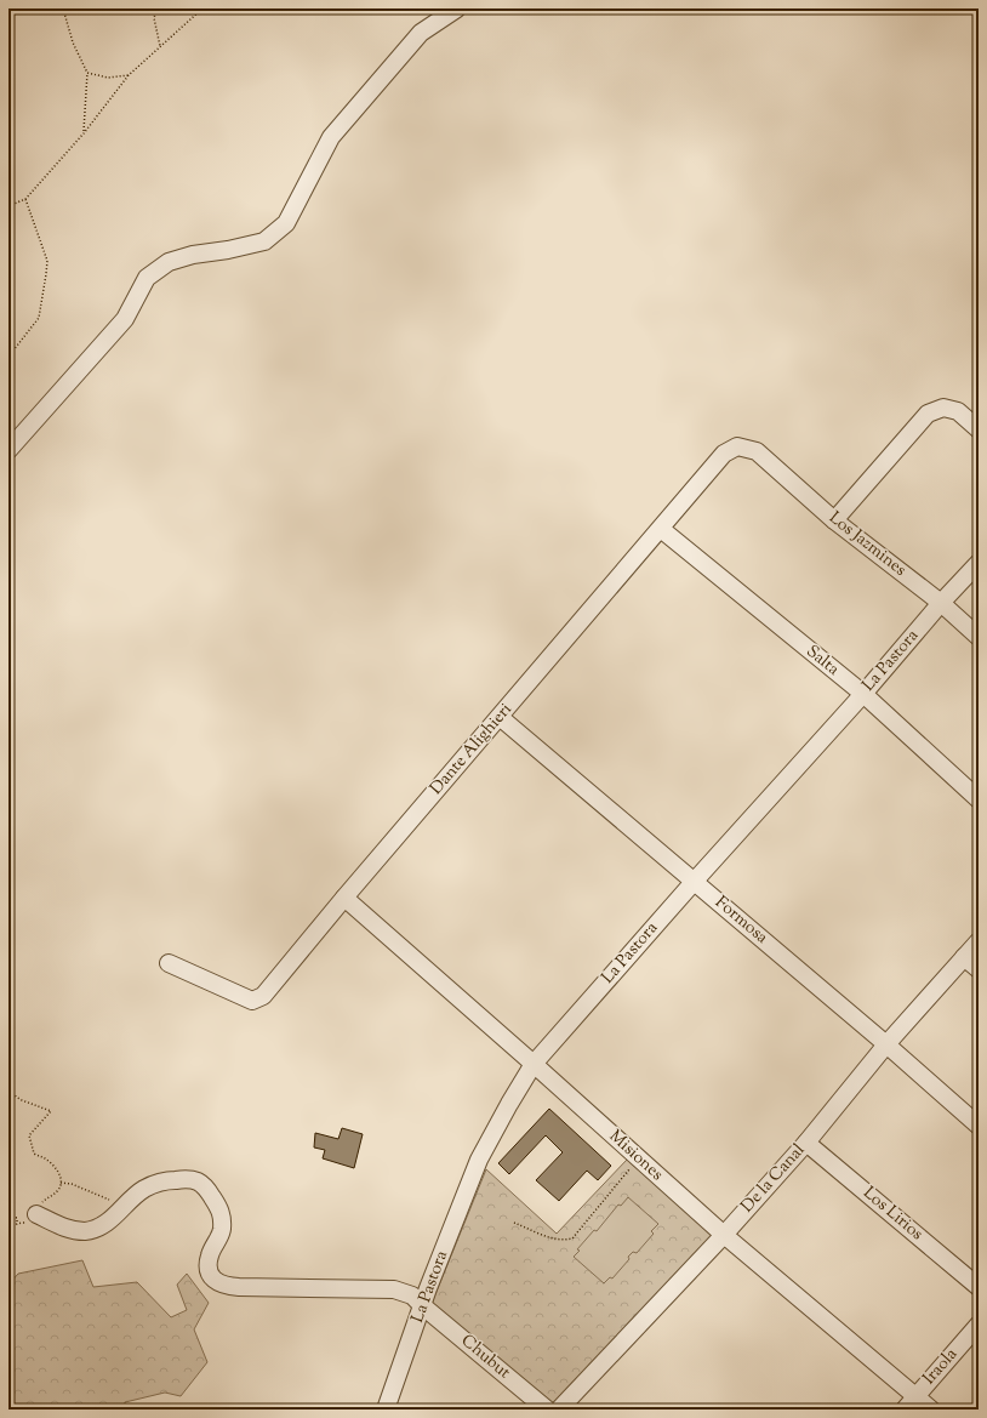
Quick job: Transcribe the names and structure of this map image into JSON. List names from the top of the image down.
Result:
{
  "streets": {
    "street": [
      "Los Jazmines",
      "Salta",
      "La Pastora",
      "Dante Alighieri",
      "Formosa",
      "Misiones",
      "De la Canal",
      "Los Lirios",
      "Chubut",
      "Iraola"
    ]
  },
  "crossings": [
    ["Los Jazmines", "La Pastora"],
    ["Los Jazmines", "Dante Alighieri"],
    ["Salta", "La Pastora"],
    ["Salta", "Dante Alighieri"],
    ["La Pastora", "Formosa"],
    ["La Pastora", "Misiones"],
    ["La Pastora", "Chubut"],
    ["Dante Alighieri", "Formosa"],
    ["Dante Alighieri", "Misiones"],
    ["Formosa", "De la Canal"],
    ["Misiones", "De la Canal"],
    ["Misiones", "Iraola"],
    ["De la Canal", "Los Lirios"]
  ]
}
